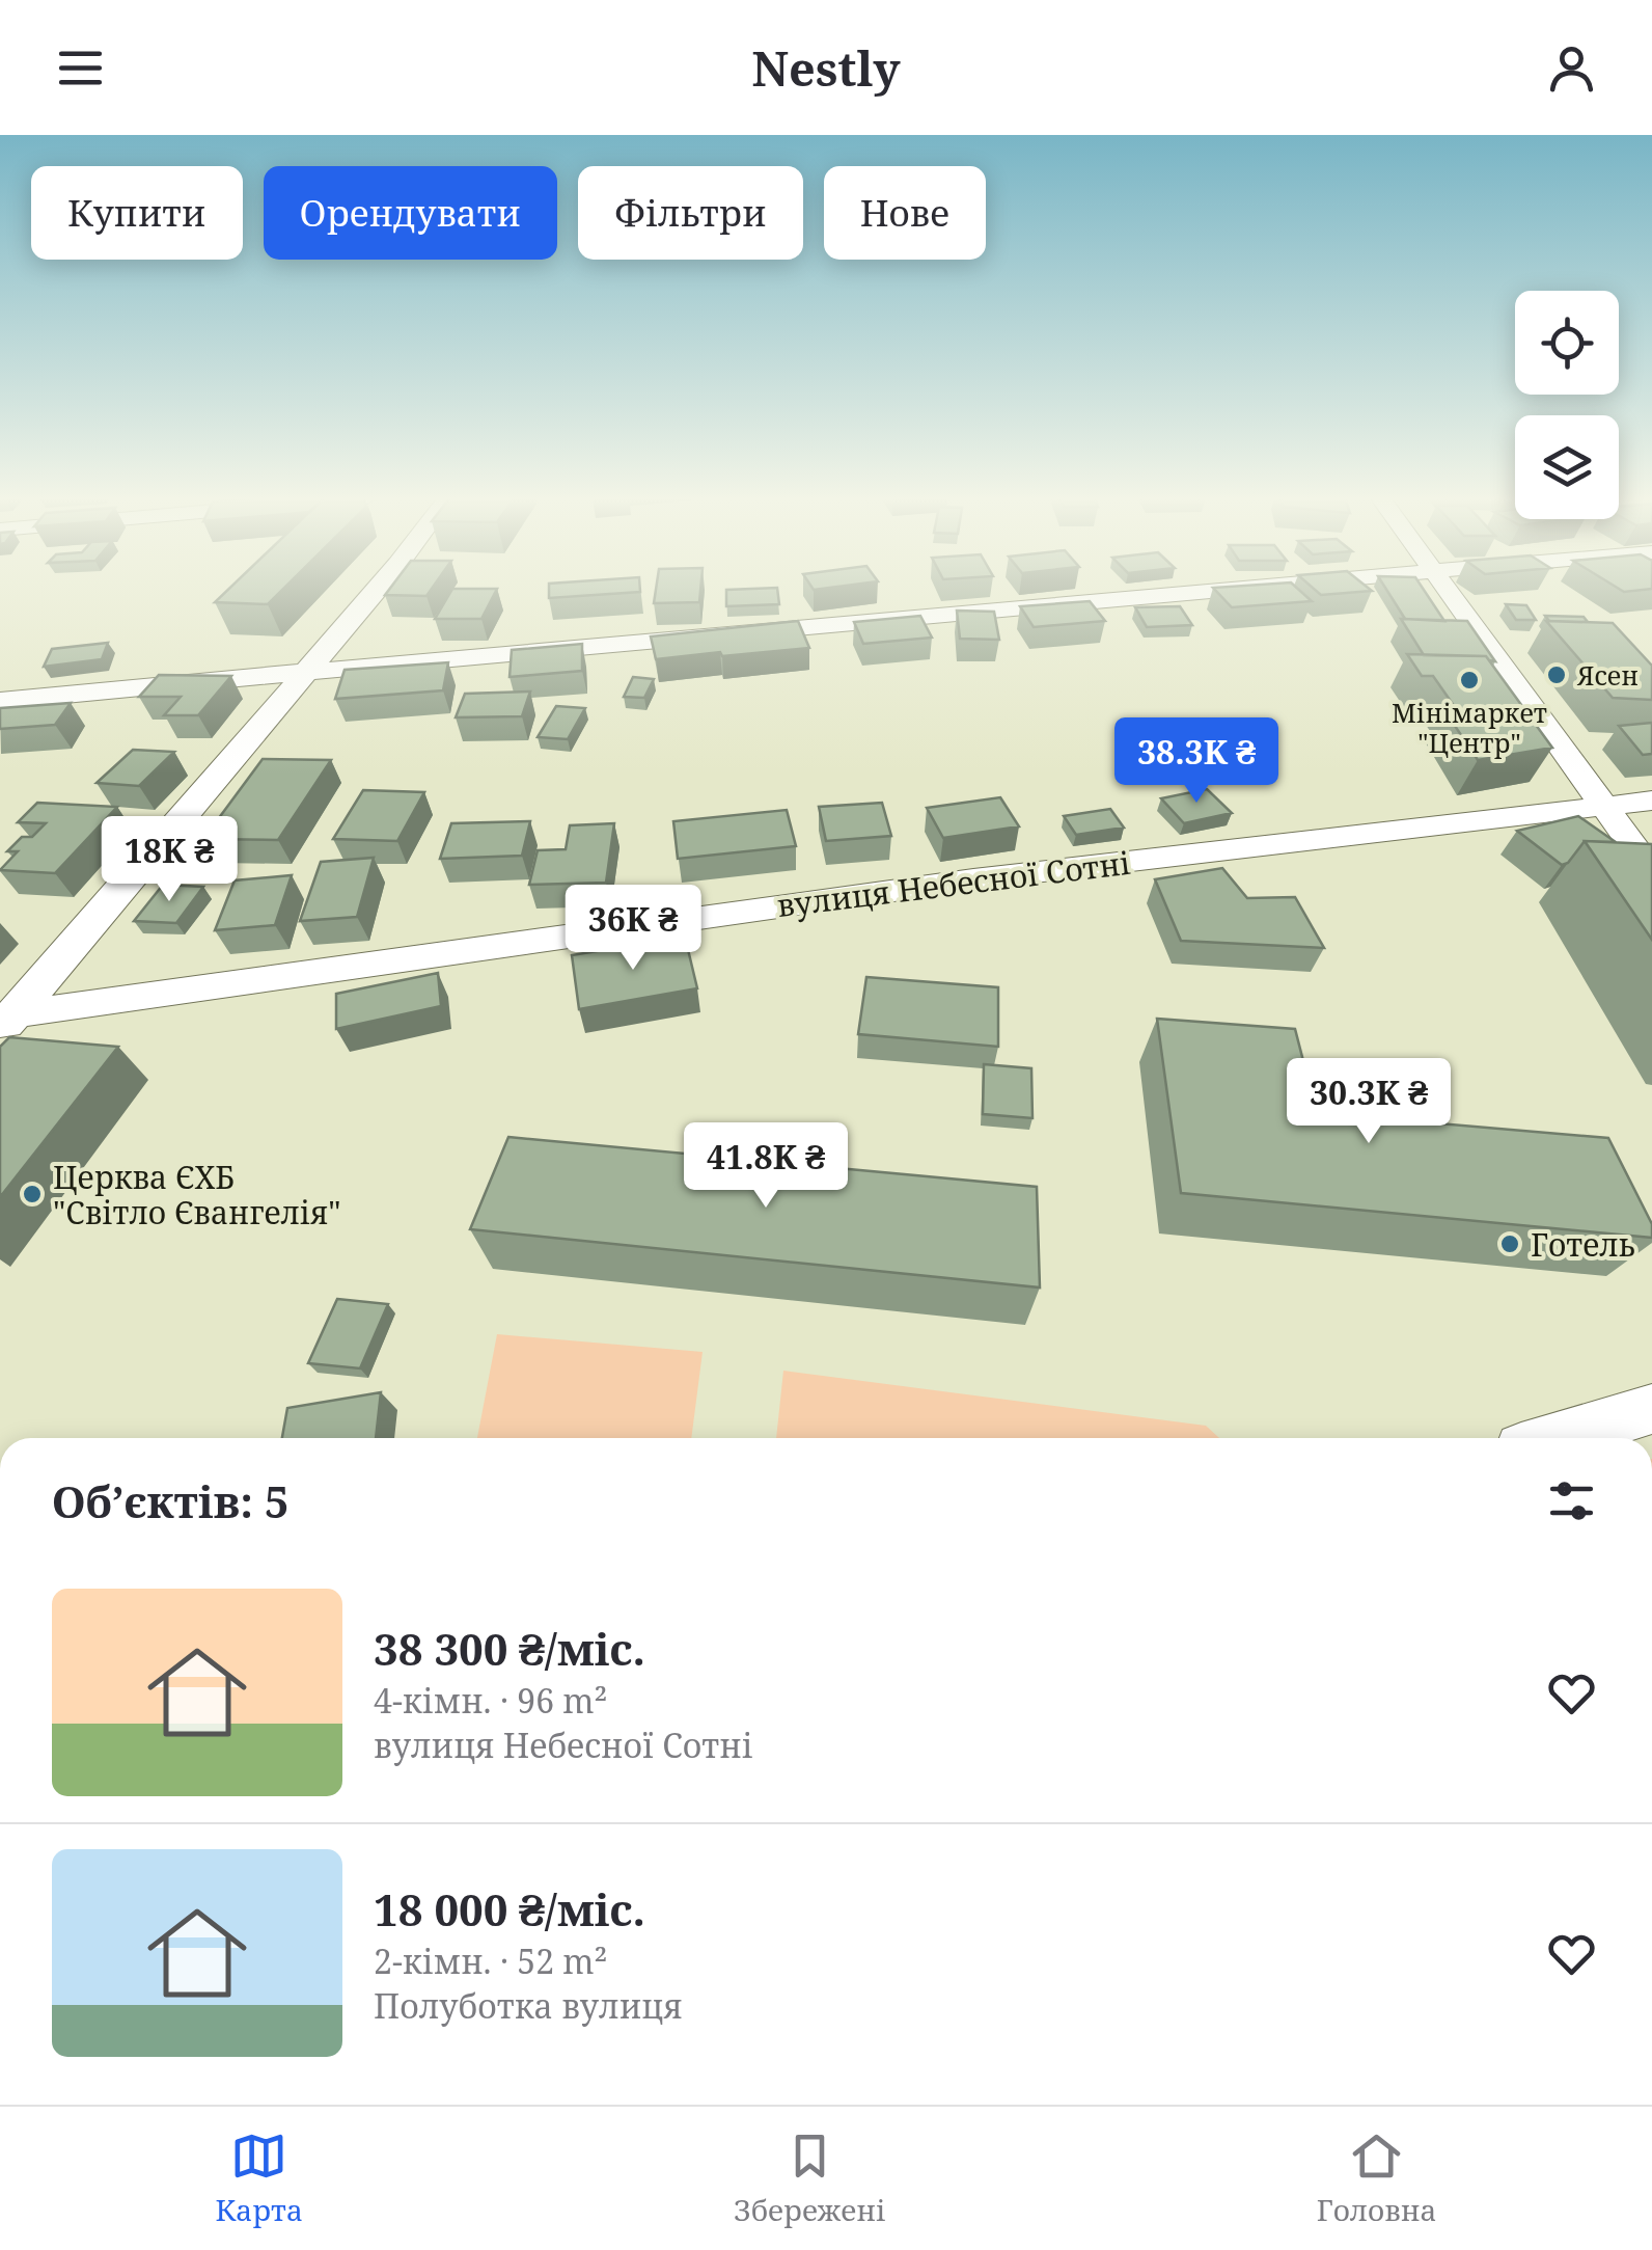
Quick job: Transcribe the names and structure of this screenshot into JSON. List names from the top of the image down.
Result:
{
  "streets": {
    "street": ["вулиця Небесної Сотні"]
  },
  "places": [
    "Ясен",
    "Мінімаркет \"Центр\"",
    "Церква ЄХБ \"Світло Євангелія\"",
    "Готель"
  ],
  "page": {
    "header": "Nestly",
    "chip": [
      "Купити",
      "Орендувати",
      "Фільтри",
      "Нове"
    ],
    "price": [
      "38.3K ₴",
      "18K ₴",
      "36K ₴",
      "30.3K ₴",
      "41.8K ₴"
    ],
    "heading": "Об’єктів: 5",
    "list": [
      {
        "name": "38 300 ₴/міс.",
        "note": "4-кімн. · 96 m² · вулиця Небесної Сотні"
      },
      {
        "name": "18 000 ₴/міс.",
        "note": "2-кімн. · 52 m² · Полуботка вулиця"
      }
    ],
    "tabs": ["Карта", "Збережені", "Головна"]
  }
}
